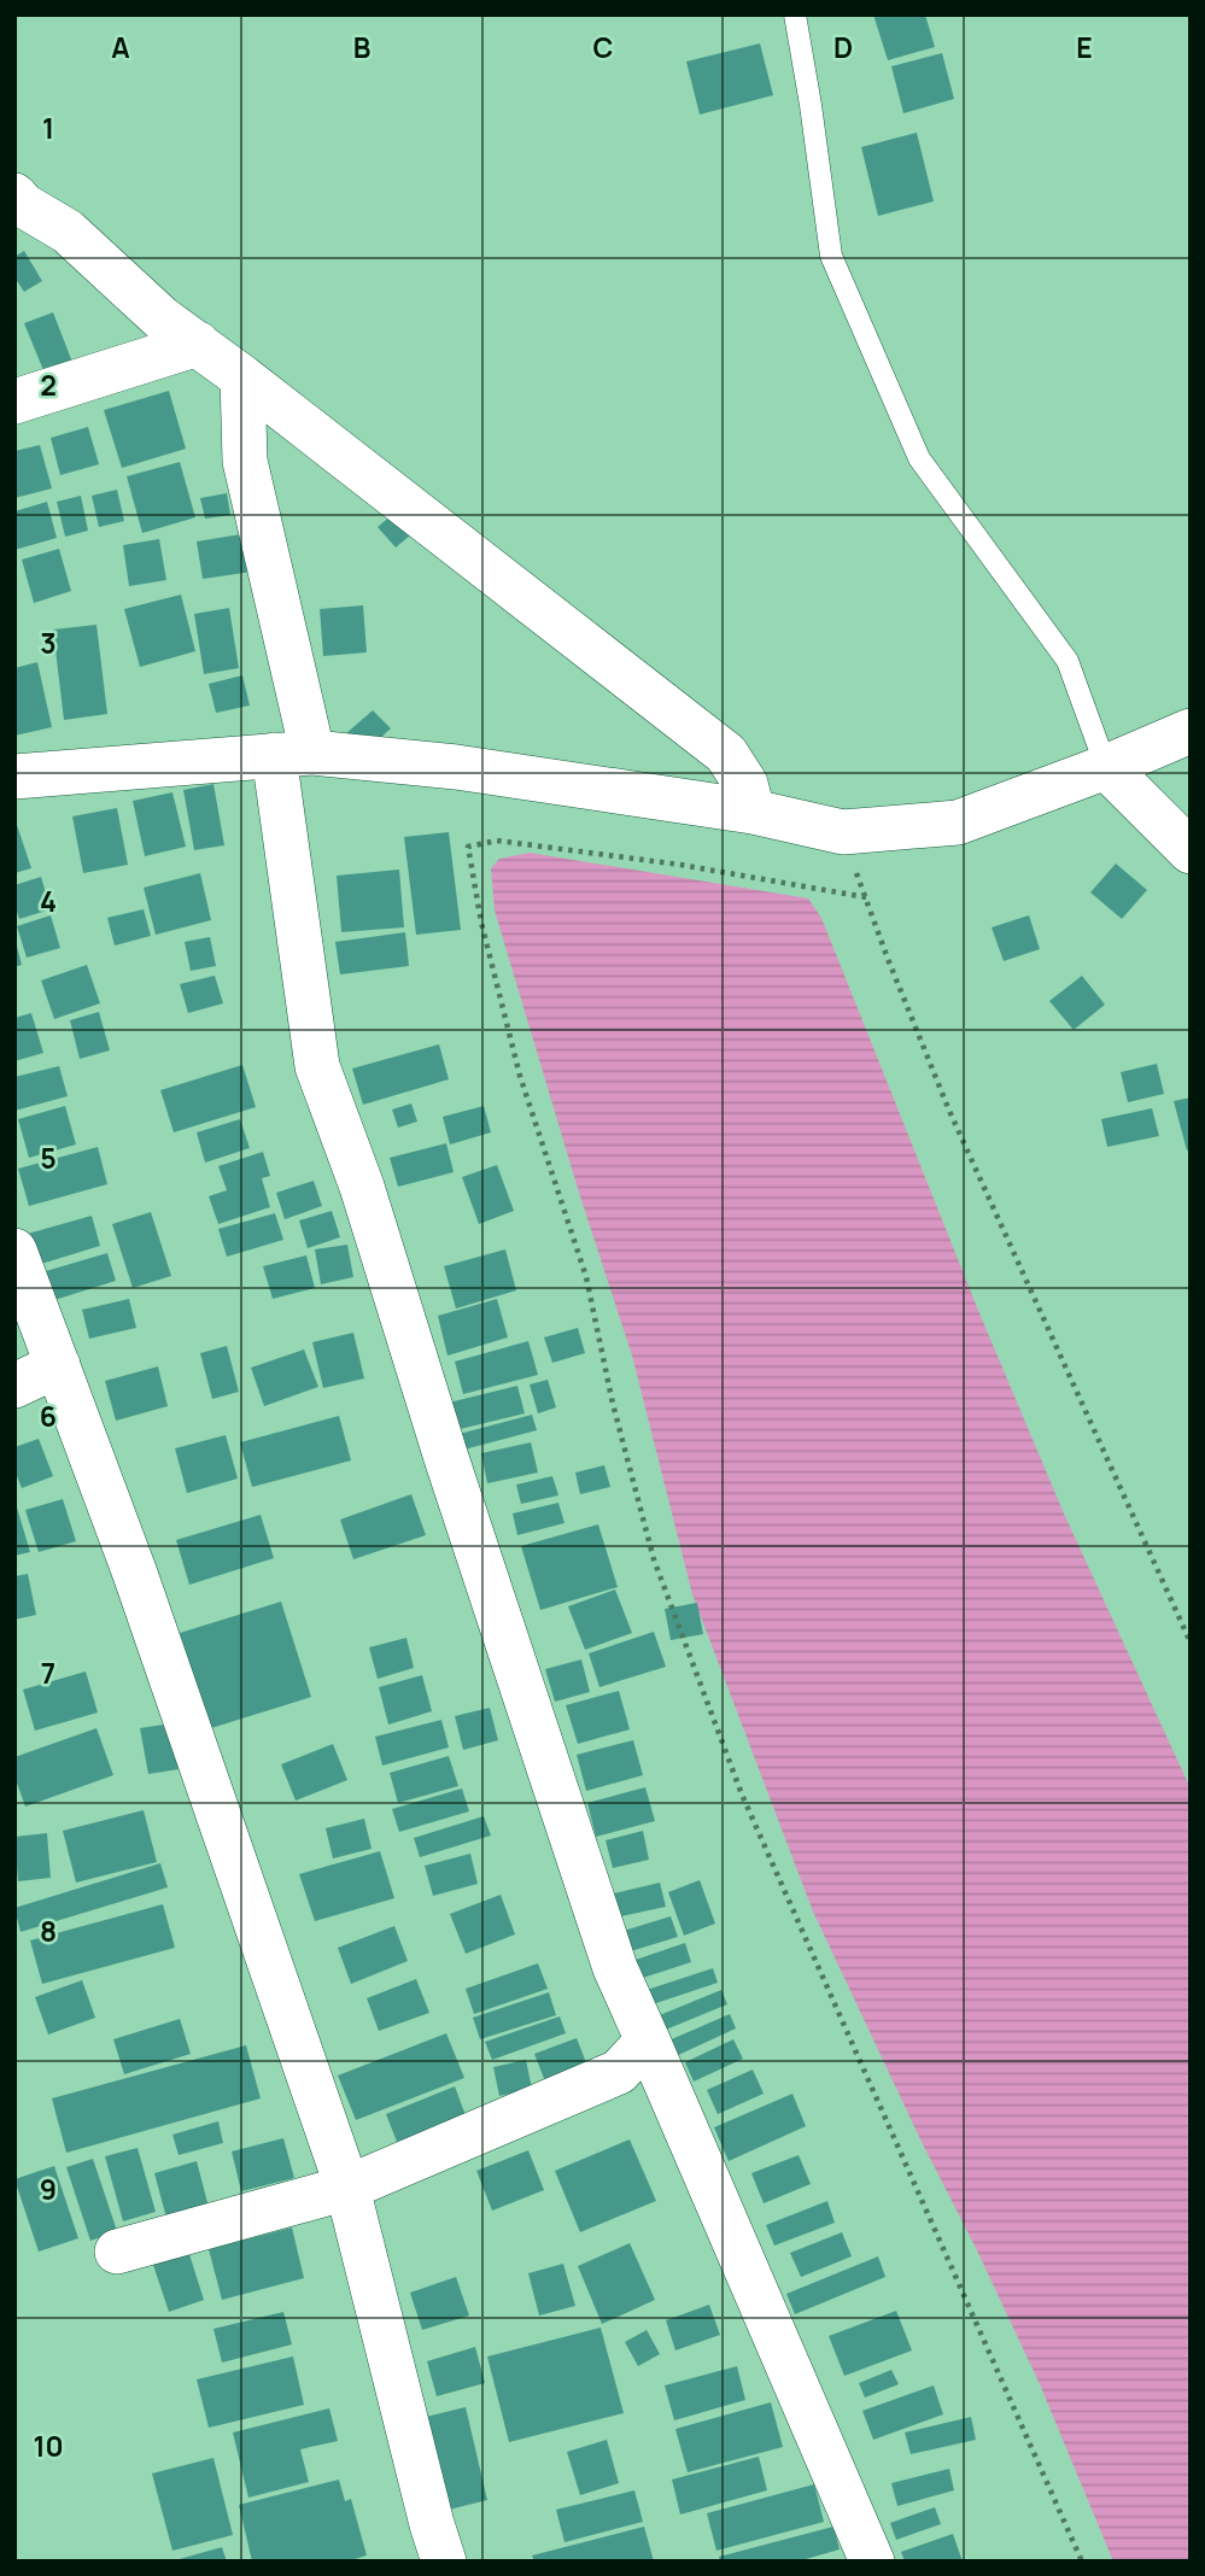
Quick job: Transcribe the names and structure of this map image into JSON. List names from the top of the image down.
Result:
{
  "grid": {
    "columns": [
      "A",
      "B",
      "C",
      "D",
      "E"
    ],
    "rows": [
      "1",
      "2",
      "3",
      "4",
      "5",
      "6",
      "7",
      "8",
      "9",
      "10"
    ]
  }
}
